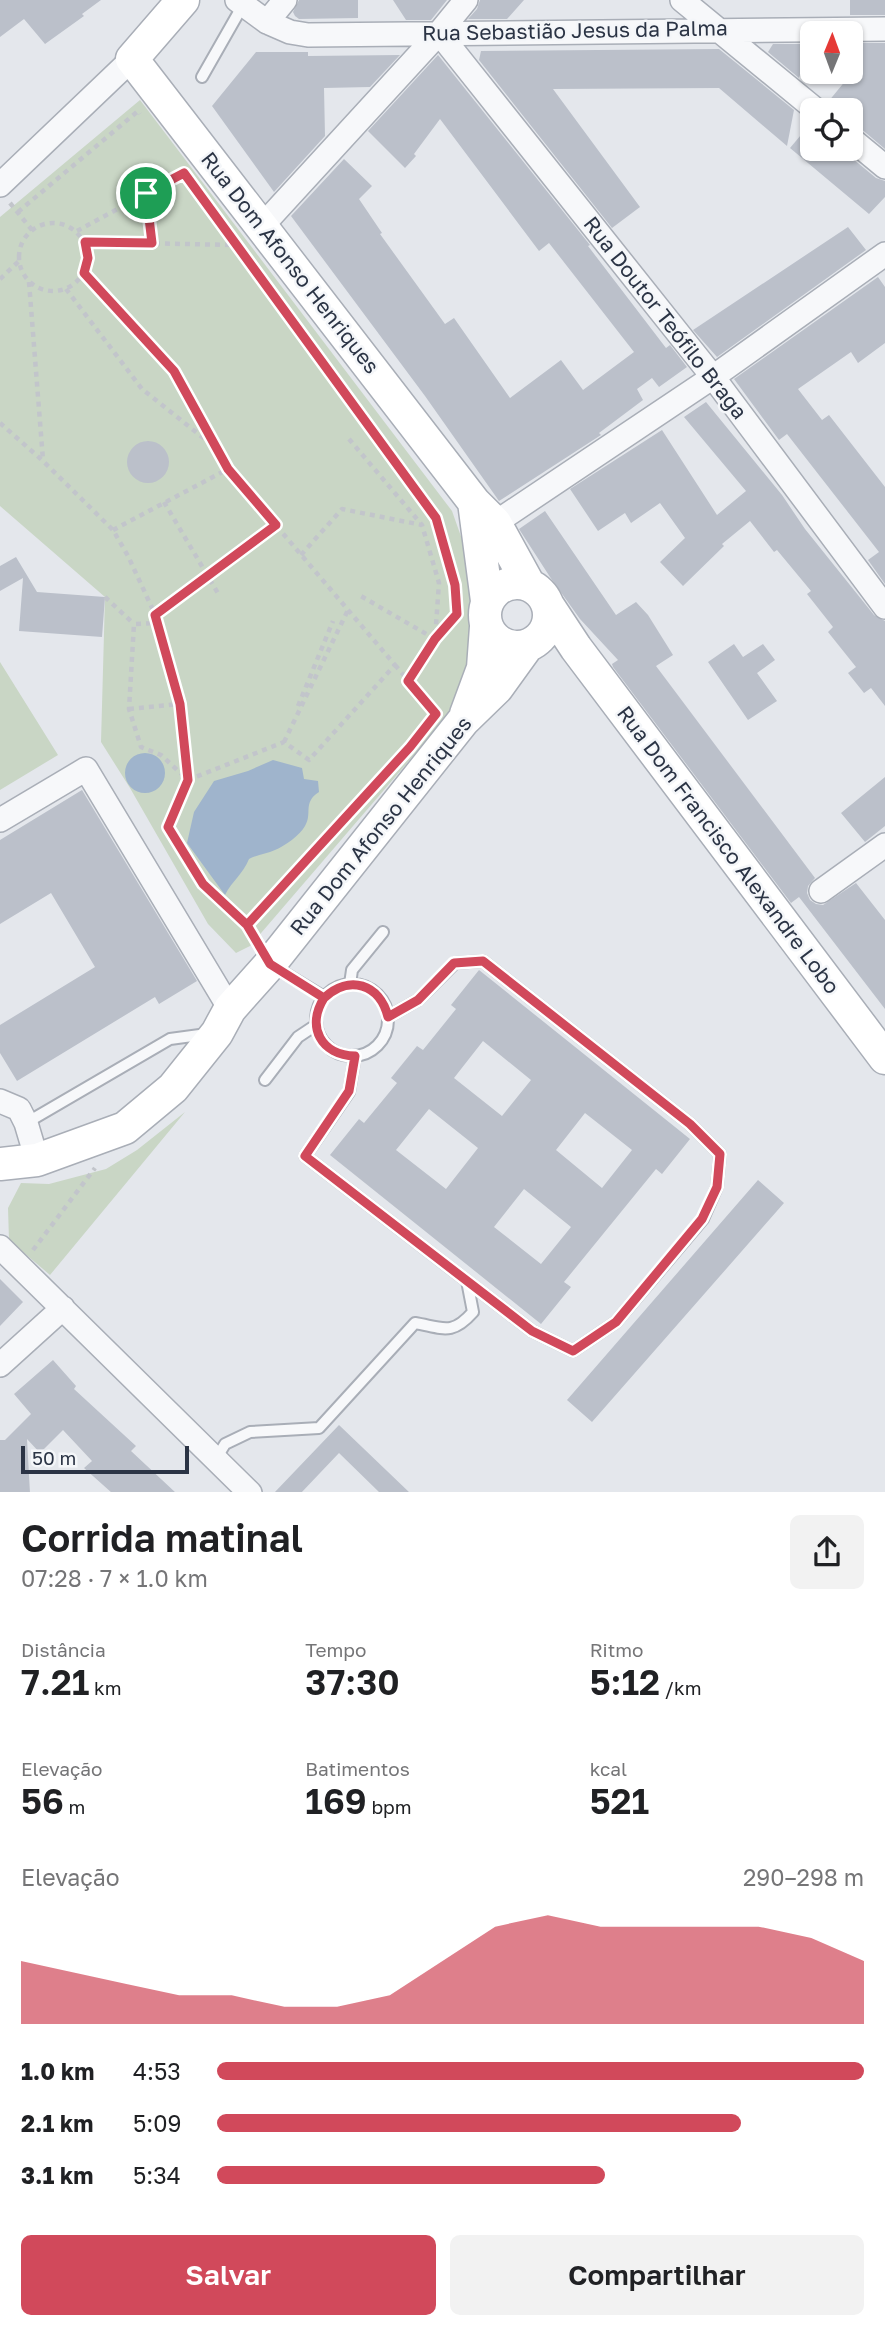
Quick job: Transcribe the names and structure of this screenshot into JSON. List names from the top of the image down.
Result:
{
  "streets": {
    "main road": ["Rua Dom Afonso Henriques", "Rua Dom Francisco Alexandre Lobo"],
    "street": ["Rua Sebastião Jesus da Palma", "Rua Doutor Teófilo Braga"]
  },
  "crossings": [
    ["Rua Sebastião Jesus da Palma", "Rua Doutor Teófilo Braga"],
    ["Rua Dom Afonso Henriques", "Rua Dom Francisco Alexandre Lobo"]
  ],
  "scale_bar": "50 m",
  "north": "top",
  "page": {
    "scale": "50 m",
    "heading": ["Corrida matinal", "07:28 · 7 × 1.0 km"],
    "stats": [
      ["Distância", "7.21 km"],
      ["Tempo", "37:30"],
      ["Ritmo", "5:12 /km"],
      ["Elevação", "56 m"],
      ["Batimentos", "169 bpm"],
      ["kcal", "521"]
    ],
    "chart": ["Elevação", "290–298 m"],
    "list": [
      {
        "name": "1.0 km",
        "note": "4:53"
      },
      {
        "name": "2.1 km",
        "note": "5:09"
      },
      {
        "name": "3.1 km",
        "note": "5:34"
      }
    ],
    "buttons": ["Salvar", "Compartilhar"]
  }
}
